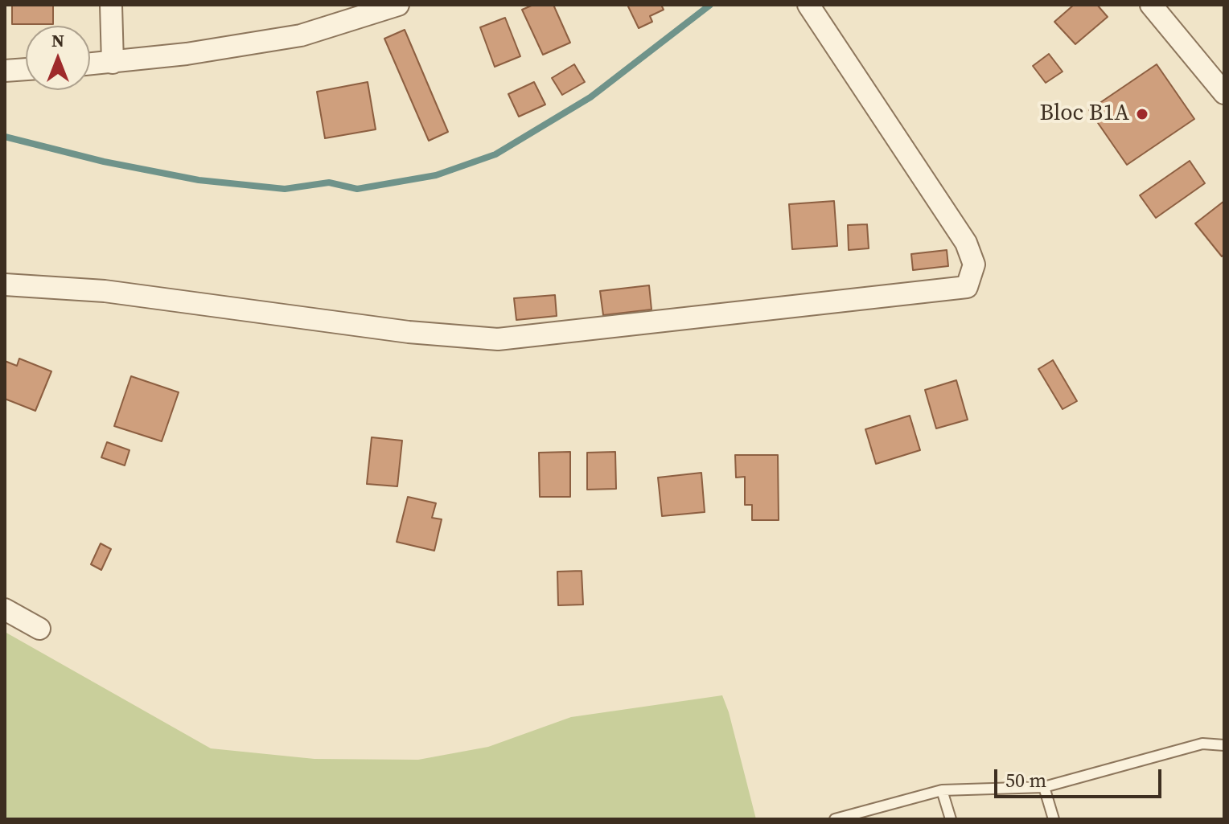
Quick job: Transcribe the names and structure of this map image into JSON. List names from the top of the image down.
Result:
{
  "places": ["Bloc B1A"],
  "scale_bar": "50 m",
  "north": "top"
}
